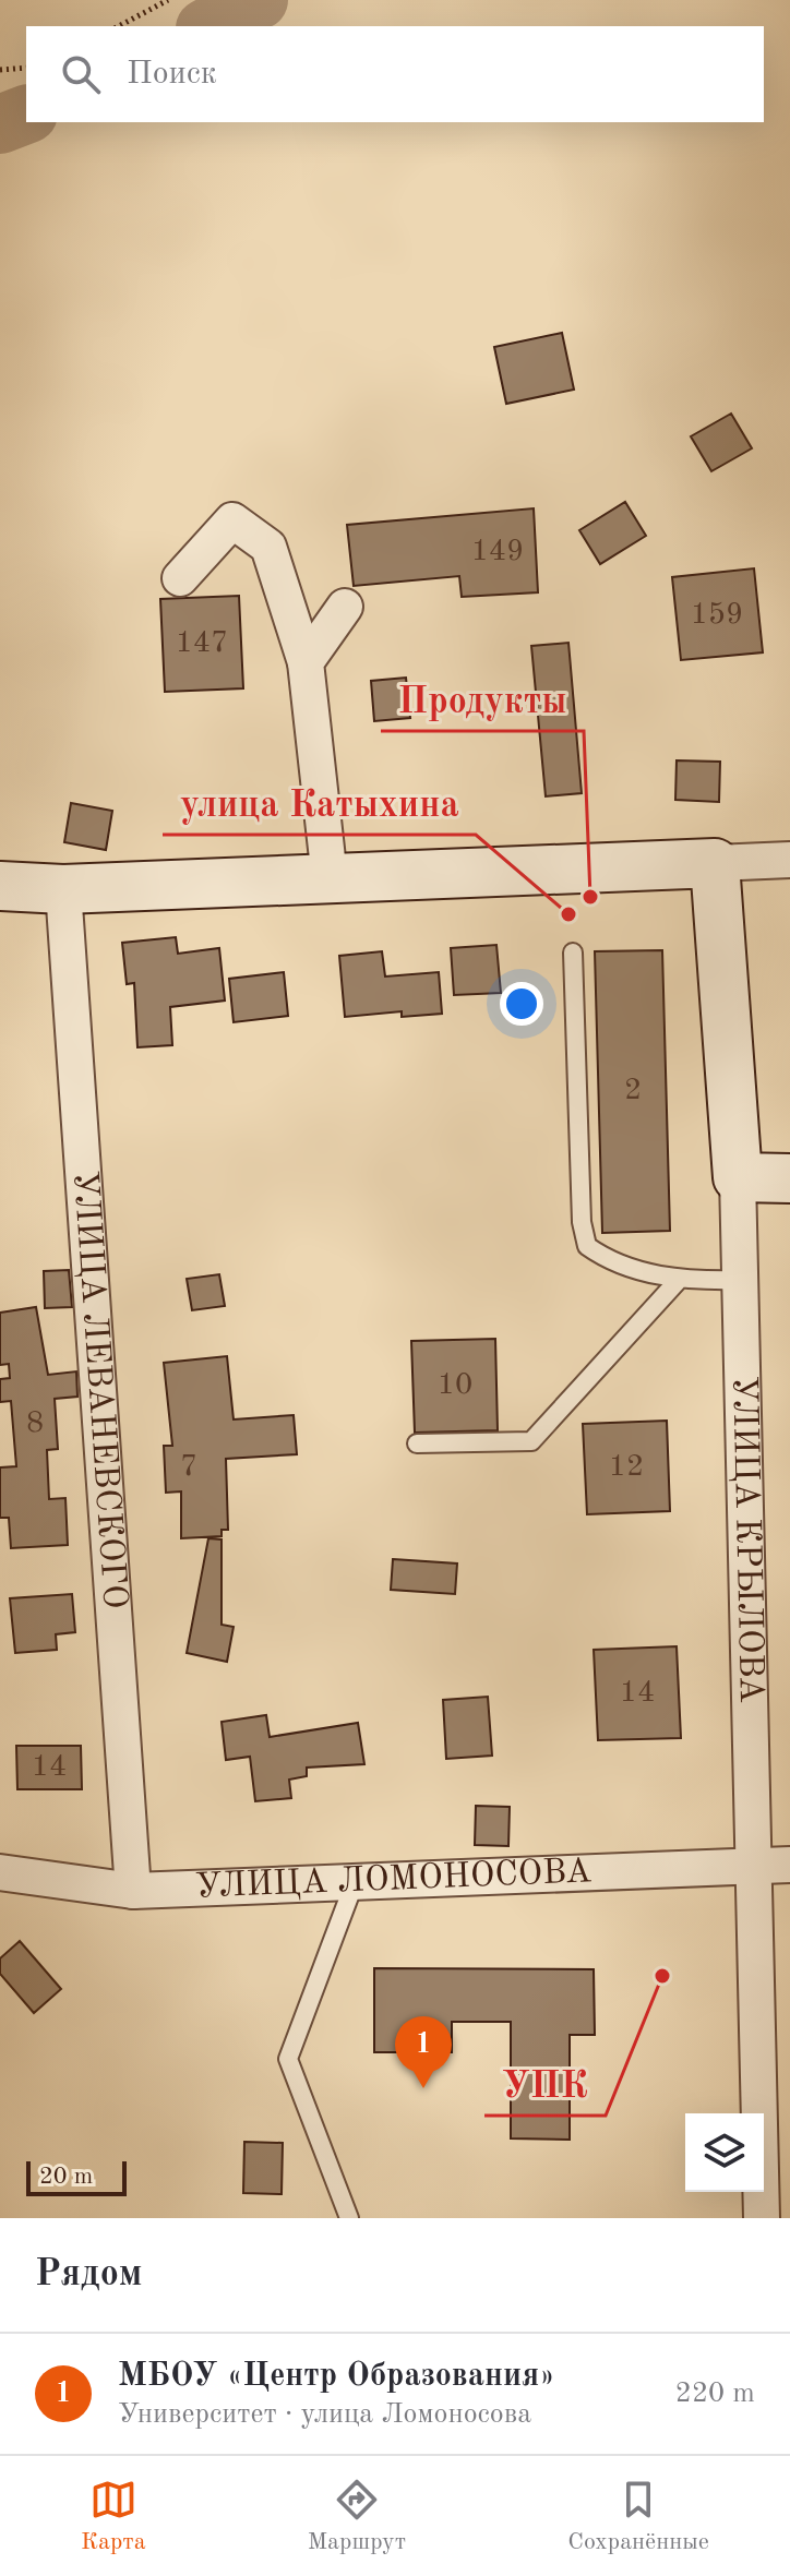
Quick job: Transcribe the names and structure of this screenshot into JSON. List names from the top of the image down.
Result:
{
  "streets": {
    "street": ["УЛИЦА ЛЕВАНЕВСКОГО", "УЛИЦА КРЫЛОВА", "УЛИЦА ЛОМОНОСОВА"]
  },
  "crossings": [
    ["УЛИЦА ЛЕВАНЕВСКОГО", "УЛИЦА ЛОМОНОСОВА"],
    ["УЛИЦА КРЫЛОВА", "УЛИЦА ЛОМОНОСОВА"]
  ],
  "places": ["Продукты", "улица Катыхина", "УПК"],
  "house_numbers": [
    "149",
    "159",
    "147",
    "2",
    "10",
    "8",
    "7",
    "12",
    "14",
    "14"
  ],
  "scale_bar": "20 m",
  "page": {
    "search": "Поиск",
    "pins": "1",
    "scale": "20 m",
    "heading": "Рядом",
    "list": [
      {
        "mark": "1",
        "name": "МБОУ «Центр Образования»",
        "note": "Университет · улица Ломоносова",
        "value": "220 m"
      }
    ],
    "nav": ["Карта", "Маршрут", "Сохранённые"]
  }
}
